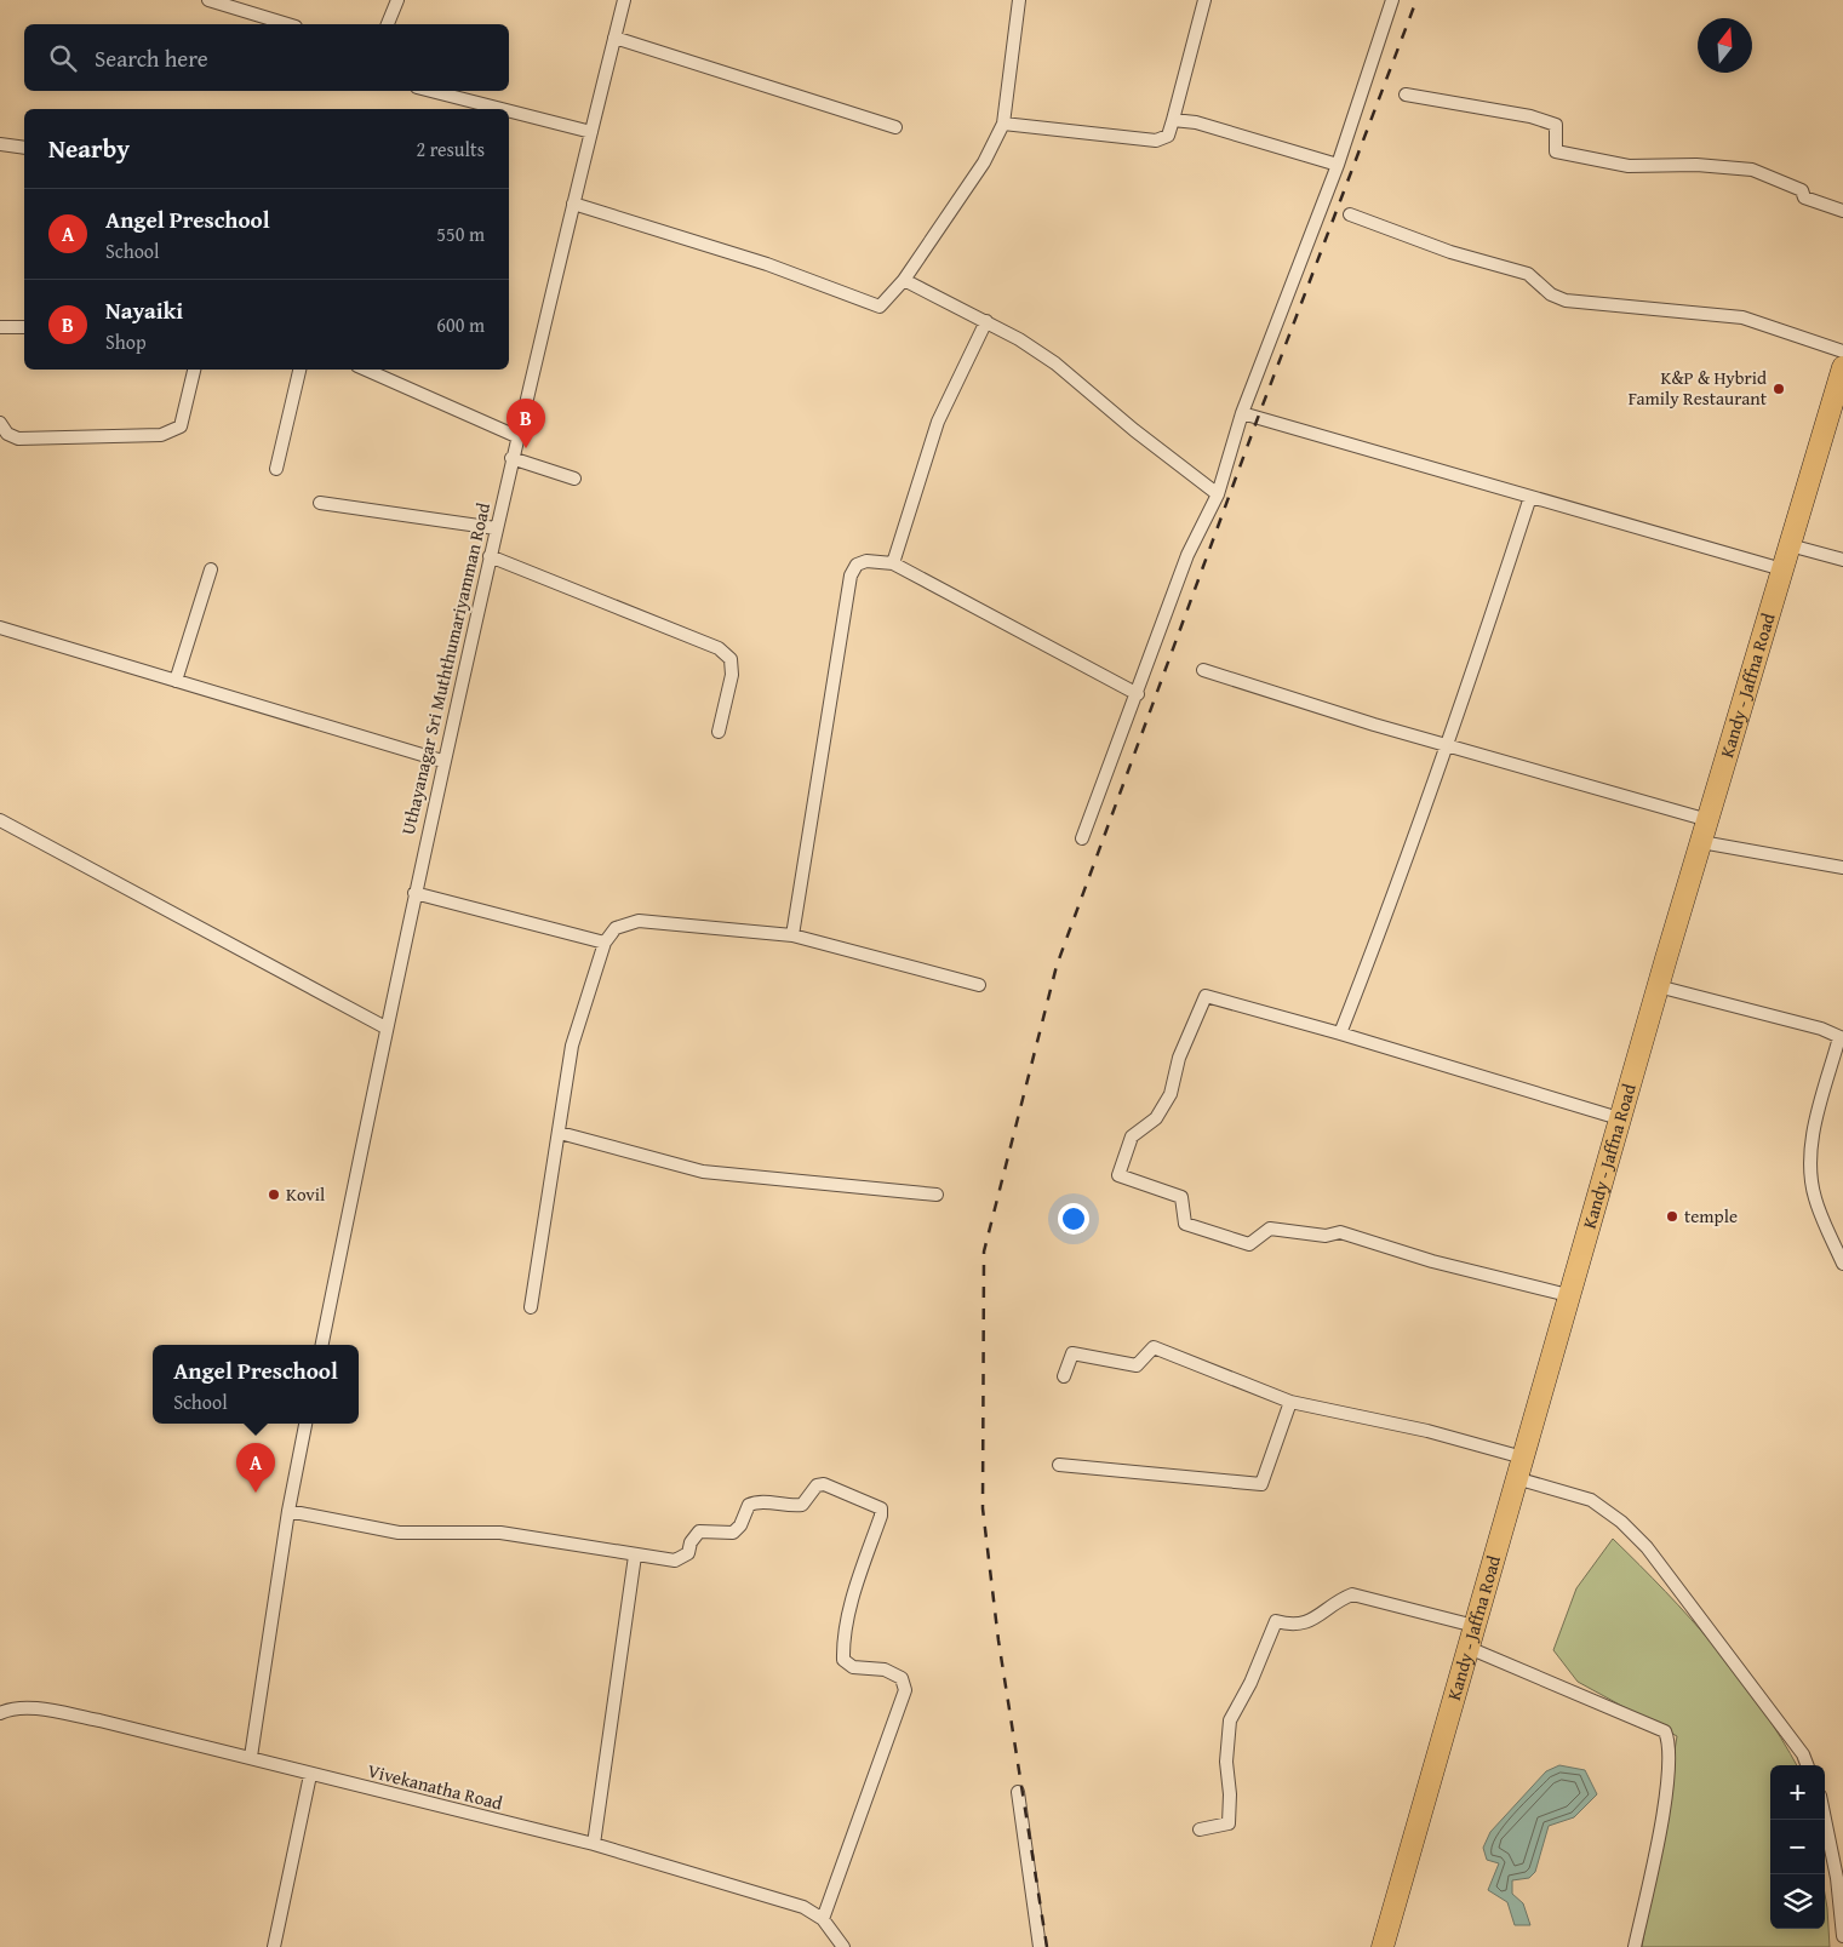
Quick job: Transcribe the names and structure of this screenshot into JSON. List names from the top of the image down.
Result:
{
  "streets": {
    "highway": ["Kandy - Jaffna Road"],
    "street": ["Uthayanagar Sri Muththumariyamman Road", "Vivekanatha Road"]
  },
  "places": ["K&P & Hybrid Family Restaurant", "Kovil", "temple"],
  "north": "top",
  "page": {
    "search": "Search here",
    "heading": ["Nearby", "2 results"],
    "list": [
      {
        "mark": "A",
        "name": "Angel Preschool",
        "note": "School",
        "value": "550 m"
      },
      {
        "mark": "B",
        "name": "Nayaiki",
        "note": "Shop",
        "value": "600 m"
      }
    ],
    "pins": ["B", "A"],
    "popup": ["Angel Preschool", "School"],
    "map_buttons": ["+", "−"]
  }
}
